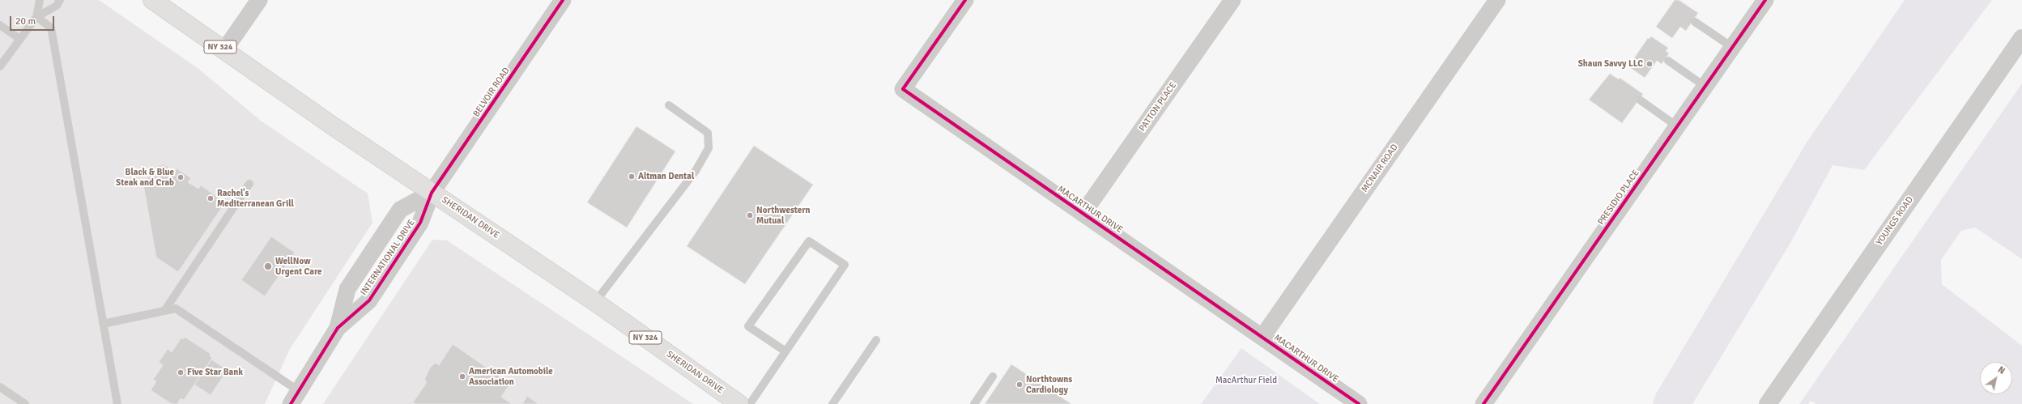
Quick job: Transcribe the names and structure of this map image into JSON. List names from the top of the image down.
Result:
{
  "streets": {
    "main road": ["NY 324", "SHERIDAN DRIVE"],
    "street": [
      "BELVOIR ROAD",
      "PATTON PLACE",
      "MCNAIR ROAD",
      "PRESIDIO PLACE",
      "MACARTHUR DRIVE",
      "YOUNGS ROAD",
      "INTERNATIONAL DRIVE"
    ]
  },
  "crossings": [
    ["BELVOIR ROAD", "SHERIDAN DRIVE"],
    ["BELVOIR ROAD", "INTERNATIONAL DRIVE"],
    ["PATTON PLACE", "MACARTHUR DRIVE"],
    ["MCNAIR ROAD", "MACARTHUR DRIVE"],
    ["SHERIDAN DRIVE", "INTERNATIONAL DRIVE"]
  ],
  "parks": ["MacArthur Field"],
  "places": [
    "Shaun Savvy LLC",
    "Altman Dental",
    "Black & Blue Steak and Crab",
    "Rachel's Mediterranean Grill",
    "Northwestern Mutual",
    "WellNow Urgent Care",
    "Five Star Bank",
    "American Automobile Association",
    "Northtowns Cardiology"
  ],
  "scale_bar": "20 m",
  "north": "top right"
}
